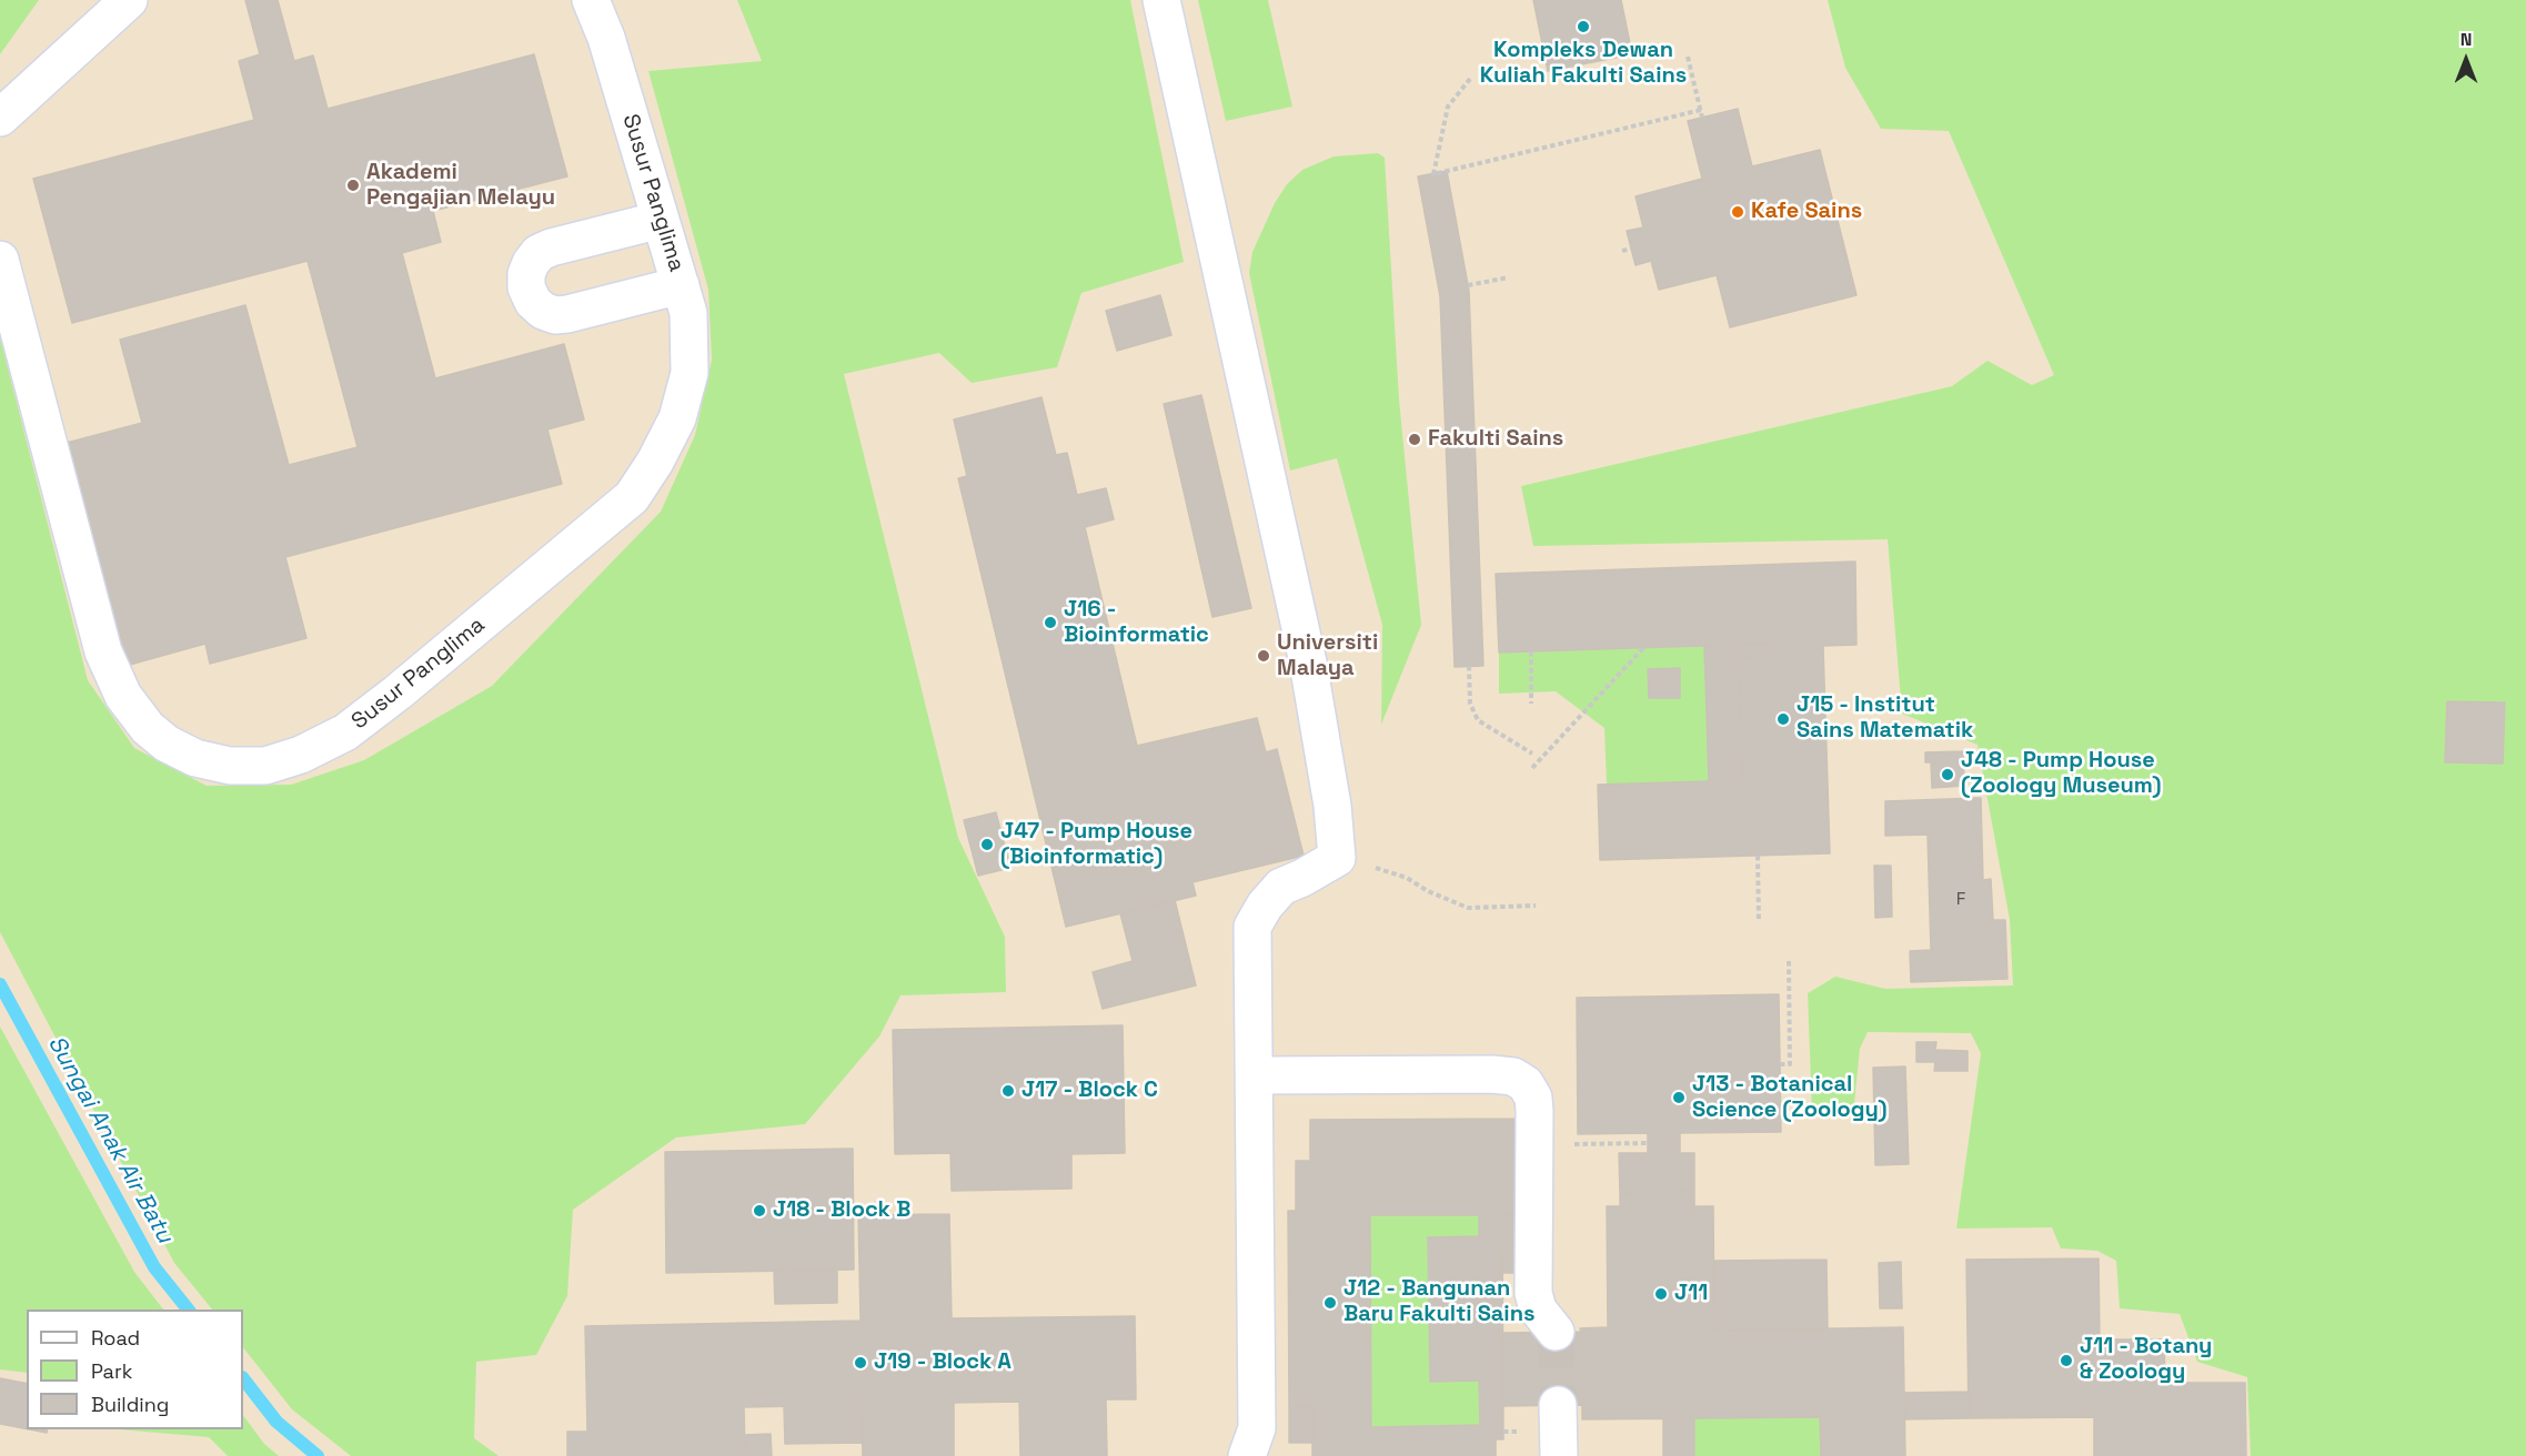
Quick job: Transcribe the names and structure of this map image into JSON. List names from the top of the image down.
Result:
{
  "streets": {
    "lane": ["Susur Panglima"]
  },
  "water": ["Sungai Anak Air Batu"],
  "places": [
    "Kompleks Dewan Kuliah Fakulti Sains",
    "Akademi Pengajian Melayu",
    "Kafe Sains",
    "Fakulti Sains",
    "J16 - Bioinformatic",
    "Universiti Malaya",
    "J15 - Institut Sains Matematik",
    "J48 - Pump House (Zoology Museum)",
    "J47 - Pump House (Bioinformatic)",
    "J17 - Block C",
    "J13 - Botanical Science (Zoology)",
    "J18 - Block B",
    "J11",
    "J12 - Bangunan Baru Fakulti Sains",
    "J11 - Botany & Zoology",
    "J19 - Block A"
  ],
  "house_numbers": ["F"],
  "legend": ["Road", "Park", "Building"],
  "north": "top"
}
